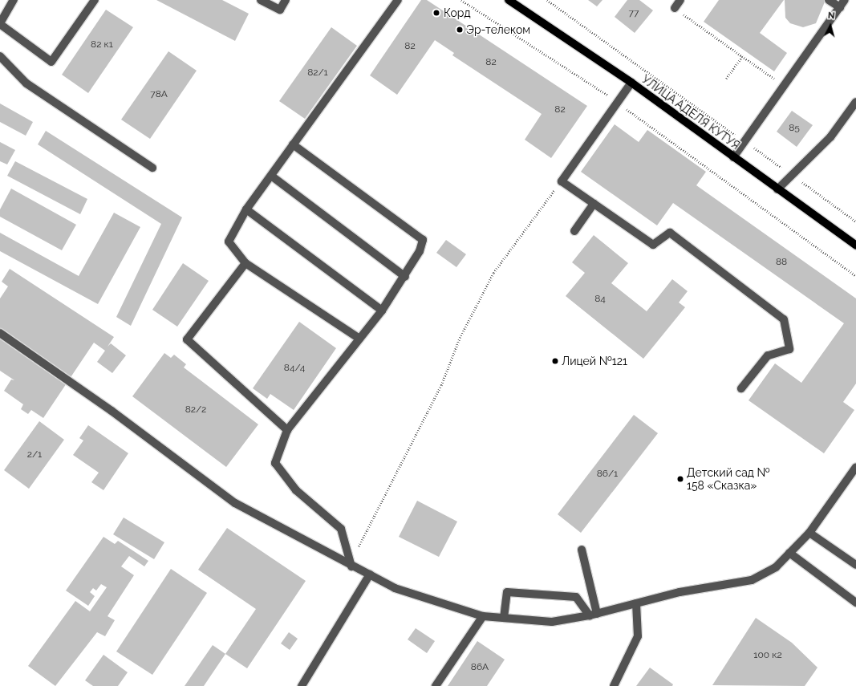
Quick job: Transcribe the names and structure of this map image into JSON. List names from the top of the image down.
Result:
{
  "streets": {
    "main road": ["УЛИЦА АДЕЛЯ КУТУЯ"]
  },
  "places": [
    "Корд",
    "Эр-телеком",
    "Лицей №121",
    "Детский сад № 158 «Сказка»"
  ],
  "house_numbers": [
    "77",
    "82 к1",
    "82",
    "82",
    "82/1",
    "78А",
    "82",
    "85",
    "88",
    "84",
    "84/4",
    "82/2",
    "2/1",
    "86/1",
    "100 к2",
    "86А"
  ],
  "north": "top"
}
